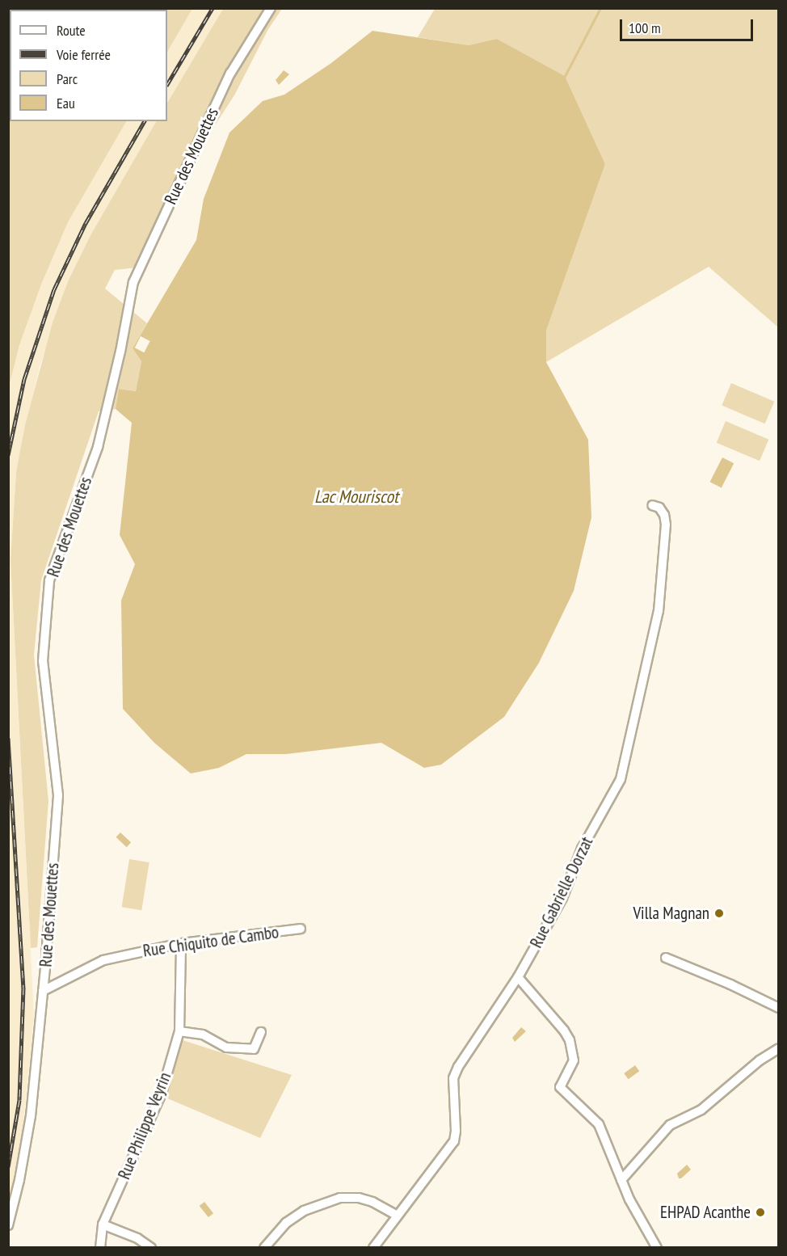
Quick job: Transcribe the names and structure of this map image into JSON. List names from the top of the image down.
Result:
{
  "streets": {
    "street": [
      "Rue des Mouettes",
      "Rue Gabrielle Dorzat",
      "Rue Chiquito de Cambo",
      "Rue Philippe Veyrin"
    ]
  },
  "crossings": [
    ["Rue des Mouettes", "Rue Chiquito de Cambo"],
    ["Rue Chiquito de Cambo", "Rue Philippe Veyrin"]
  ],
  "water": ["Lac Mouriscot"],
  "places": ["Villa Magnan", "EHPAD Acanthe"],
  "legend": [
    "Route",
    "Voie ferrée",
    "Parc",
    "Eau"
  ],
  "scale_bar": "100 m"
}
